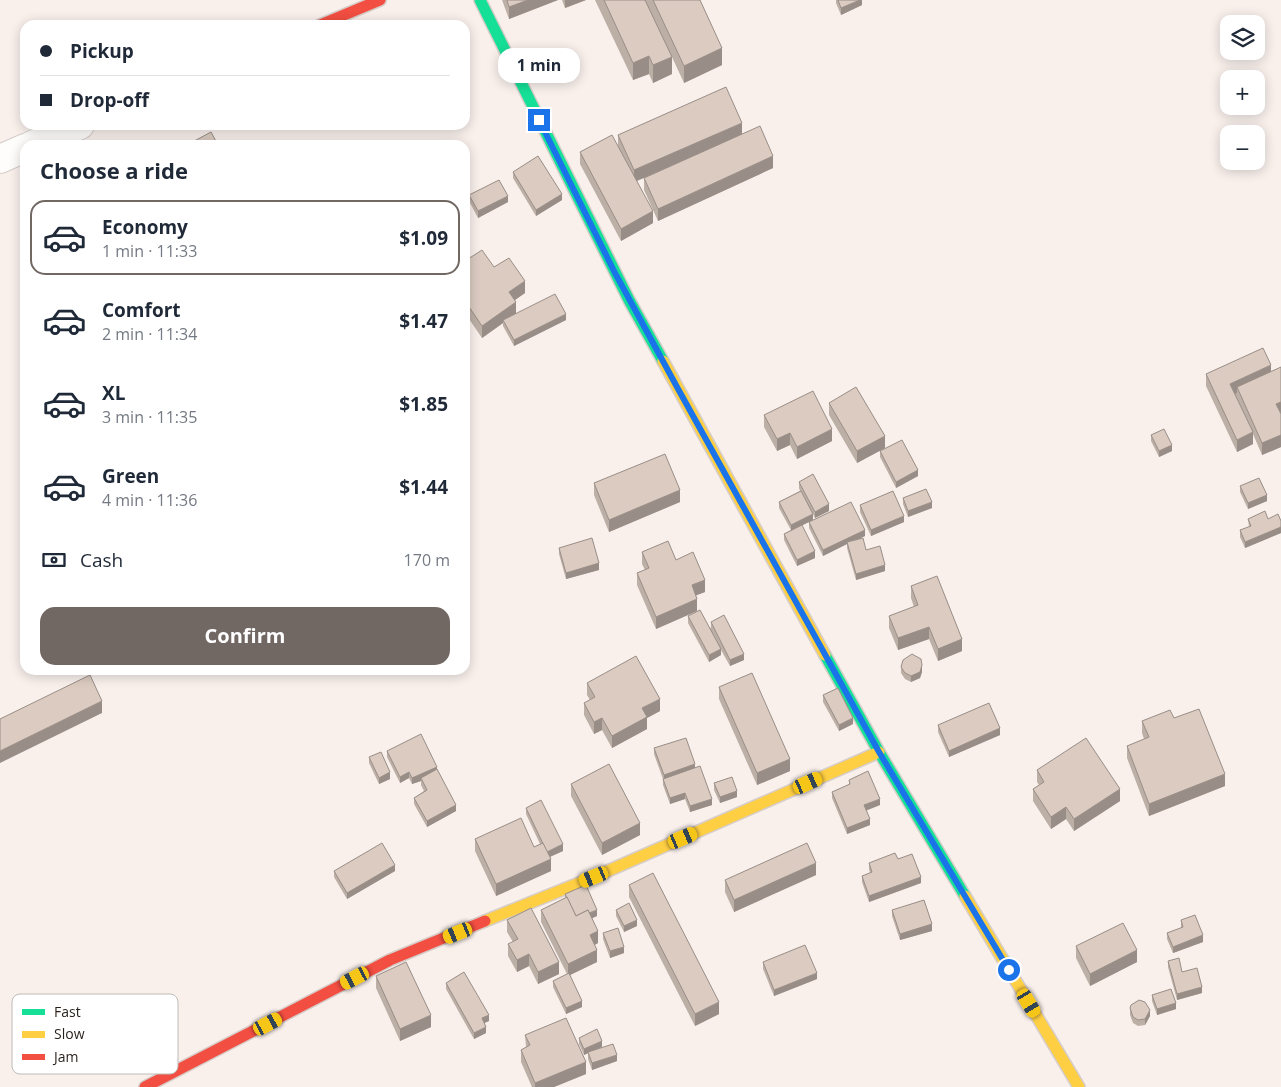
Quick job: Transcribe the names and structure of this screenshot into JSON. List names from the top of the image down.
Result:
{
  "legend": ["Fast", "Slow", "Jam"],
  "page": {
    "map_buttons": ["+", "−"],
    "banner": ["Pickup", "Drop-off"],
    "bubble": "1 min",
    "heading": "Choose a ride",
    "list": [
      {
        "name": "Economy",
        "note": "1 min · 11:33",
        "value": "$1.09"
      },
      {
        "name": "Comfort",
        "note": "2 min · 11:34",
        "value": "$1.47"
      },
      {
        "name": "XL",
        "note": "3 min · 11:35",
        "value": "$1.85"
      },
      {
        "name": "Green",
        "note": "4 min · 11:36",
        "value": "$1.44"
      }
    ],
    "pay": ["Cash", "170 m"],
    "buttons": "Confirm"
  }
}
